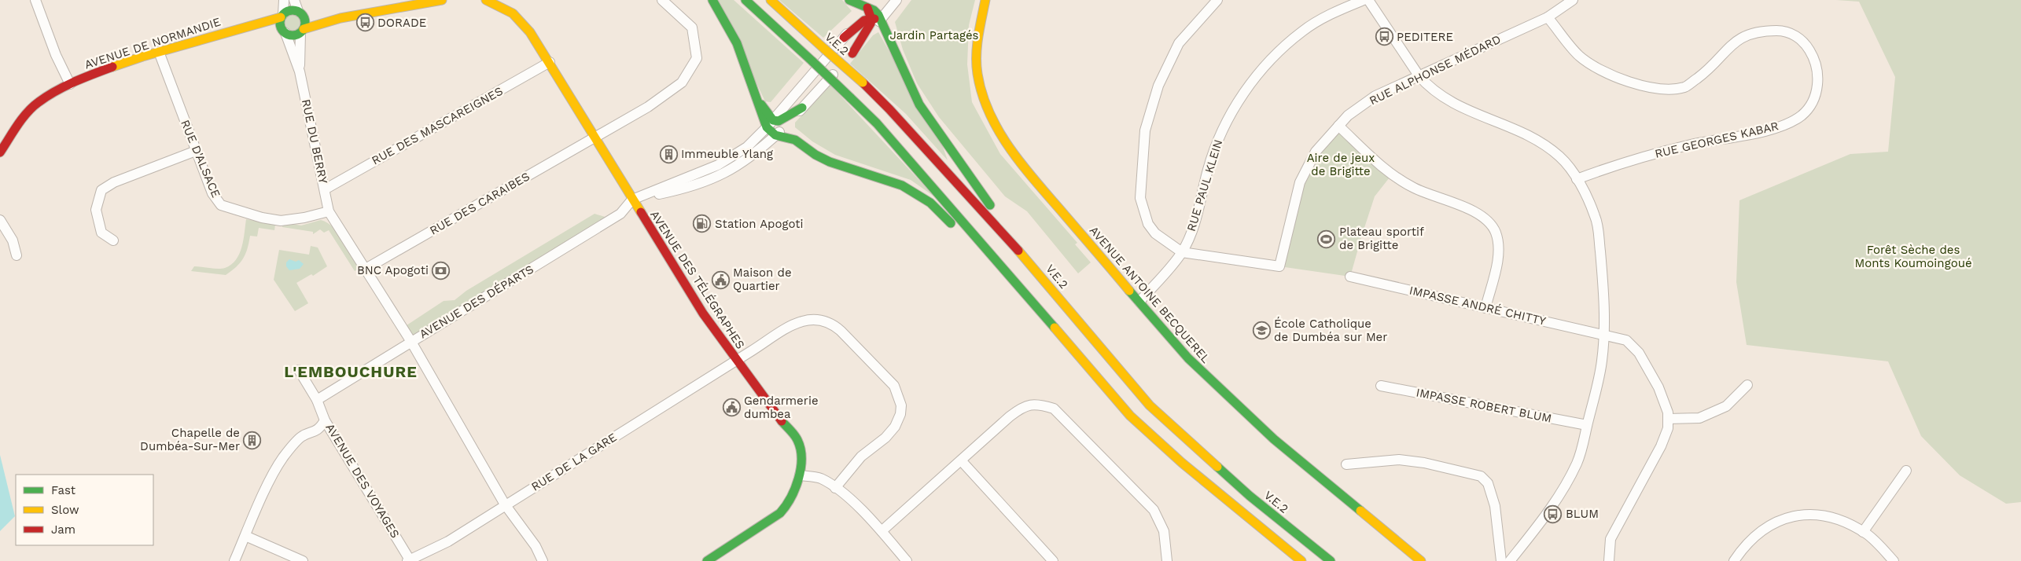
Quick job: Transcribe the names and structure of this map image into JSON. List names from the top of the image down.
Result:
{
  "streets": {
    "main road": [
      "AVENUE DE NORMANDIE",
      "V.E.2",
      "AVENUE DES TÉLÉGRAPHES",
      "AVENUE ANTOINE BECQUEREL"
    ],
    "street": [
      "RUE ALPHONSE MÉDARD",
      "RUE DES MASCAREIGNES",
      "RUE GEORGES KABAR",
      "RUE DU BERRY",
      "RUE D'ALSACE",
      "RUE PAUL KLEIN",
      "RUE DES CARAIBES",
      "AVENUE DES DÉPARTS",
      "IMPASSE ANDRÉ CHITTY",
      "IMPASSE ROBERT BLUM",
      "RUE DE LA GARE",
      "AVENUE DES VOYAGES"
    ]
  },
  "crossings": [
    ["AVENUE DE NORMANDIE", "RUE DU BERRY"],
    ["AVENUE DE NORMANDIE", "RUE D'ALSACE"],
    ["RUE ALPHONSE MÉDARD", "RUE GEORGES KABAR"],
    ["RUE ALPHONSE MÉDARD", "RUE PAUL KLEIN"],
    ["RUE DES MASCAREIGNES", "RUE DU BERRY"],
    ["RUE DES MASCAREIGNES", "AVENUE DES TÉLÉGRAPHES"],
    ["RUE DU BERRY", "RUE D'ALSACE"],
    ["RUE PAUL KLEIN", "AVENUE ANTOINE BECQUEREL"],
    ["RUE DES CARAIBES", "AVENUE DES TÉLÉGRAPHES"],
    ["AVENUE DES TÉLÉGRAPHES", "AVENUE DES DÉPARTS"],
    ["AVENUE DES TÉLÉGRAPHES", "RUE DE LA GARE"],
    ["AVENUE DES DÉPARTS", "AVENUE DES VOYAGES"],
    ["RUE DE LA GARE", "AVENUE DES VOYAGES"]
  ],
  "districts": ["L'EMBOUCHURE"],
  "parks": ["Jardin Partagés", "Aire de jeux de Brigitte", "Forêt Sèche des Monts Koumoingoué"],
  "places": {
    "bus stop": ["DORADE", "PEDITERE", "BLUM"],
    "building": ["Immeuble Ylang", "Chapelle de Dumbéa-Sur-Mer"],
    "fuel station": ["Station Apogoti"],
    "sports": ["Plateau sportif de Brigitte"],
    "bank": ["BNC Apogoti"],
    "public building": ["Maison de Quartier", "Gendarmerie dumbea"],
    "school or university": ["École Catholique de Dumbéa sur Mer"]
  },
  "legend": ["Fast", "Slow", "Jam"]
}
